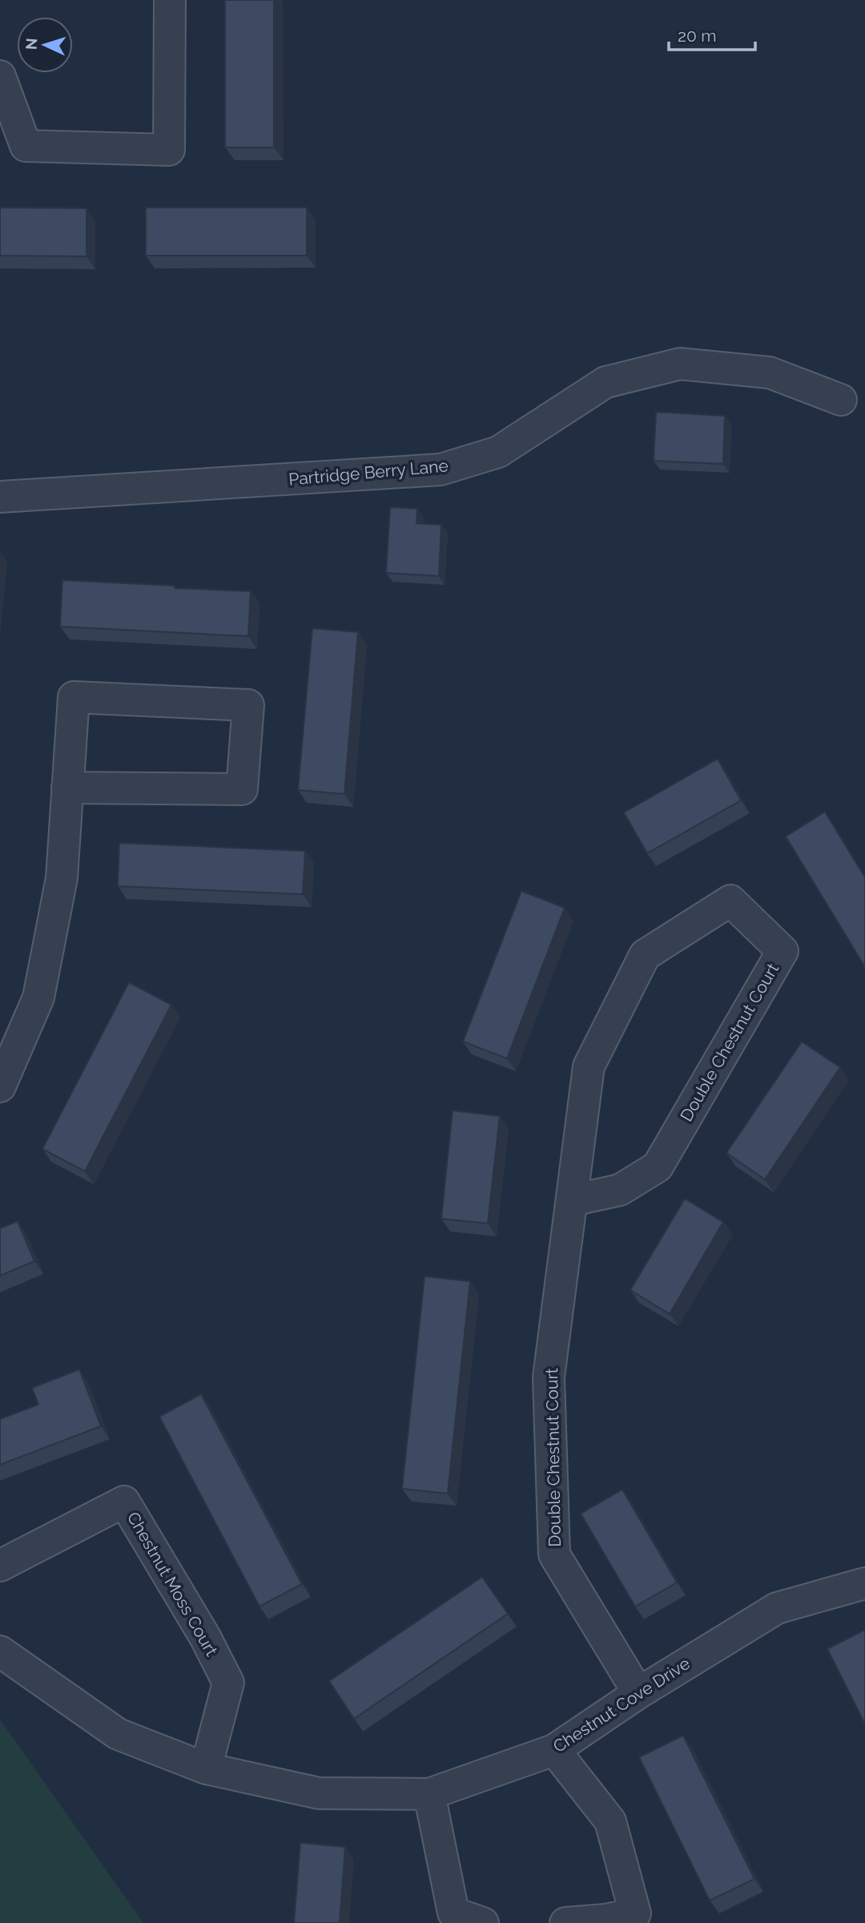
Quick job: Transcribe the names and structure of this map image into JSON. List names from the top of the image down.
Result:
{
  "streets": {
    "street": [
      "Partridge Berry Lane",
      "Double Chestnut Court",
      "Chestnut Moss Court",
      "Chestnut Cove Drive"
    ]
  },
  "crossings": [
    ["Double Chestnut Court", "Chestnut Cove Drive"],
    ["Chestnut Moss Court", "Chestnut Cove Drive"]
  ],
  "scale_bar": "20 m",
  "north": "left"
}
